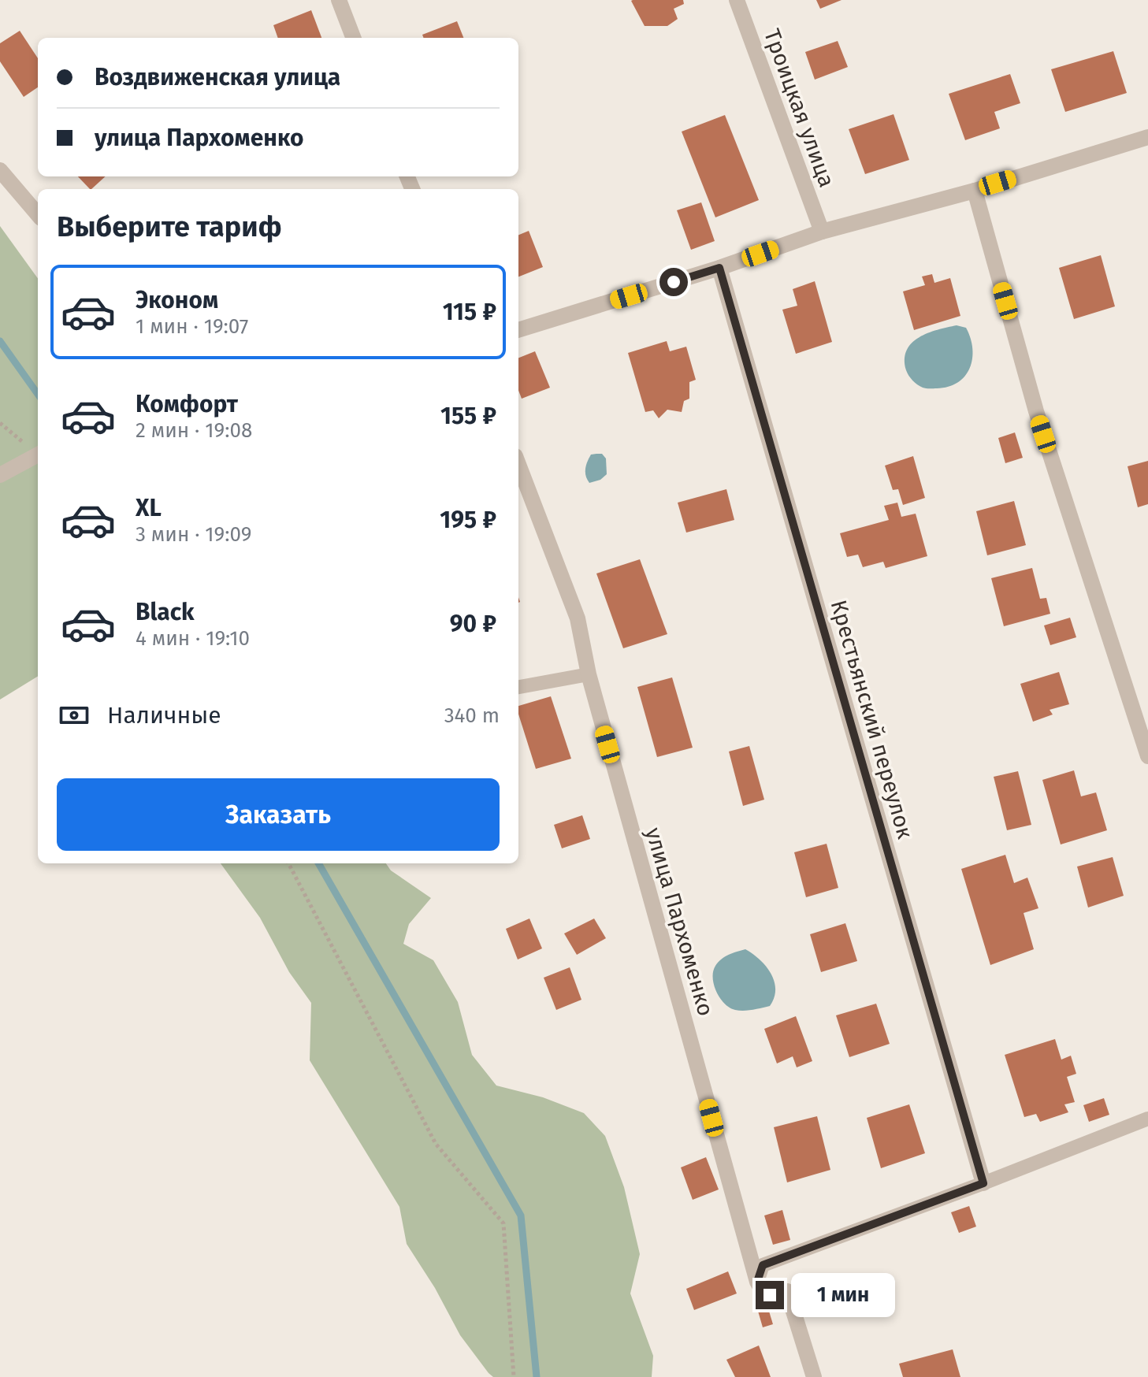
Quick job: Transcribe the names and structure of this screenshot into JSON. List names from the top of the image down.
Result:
{
  "streets": {
    "street": ["Троицкая улица", "Крестьянский переулок", "улица Пархоменко"]
  },
  "page": {
    "banner": ["Воздвиженская улица", "улица Пархоменко"],
    "heading": "Выберите тариф",
    "list": [
      {
        "name": "Эконом",
        "note": "1 мин · 19:07",
        "value": "115 ₽"
      },
      {
        "name": "Комфорт",
        "note": "2 мин · 19:08",
        "value": "155 ₽"
      },
      {
        "name": "XL",
        "note": "3 мин · 19:09",
        "value": "195 ₽"
      },
      {
        "name": "Black",
        "note": "4 мин · 19:10",
        "value": "90 ₽"
      }
    ],
    "pay": ["Наличные", "340 m"],
    "buttons": "Заказать",
    "bubble": "1 мин"
  }
}
